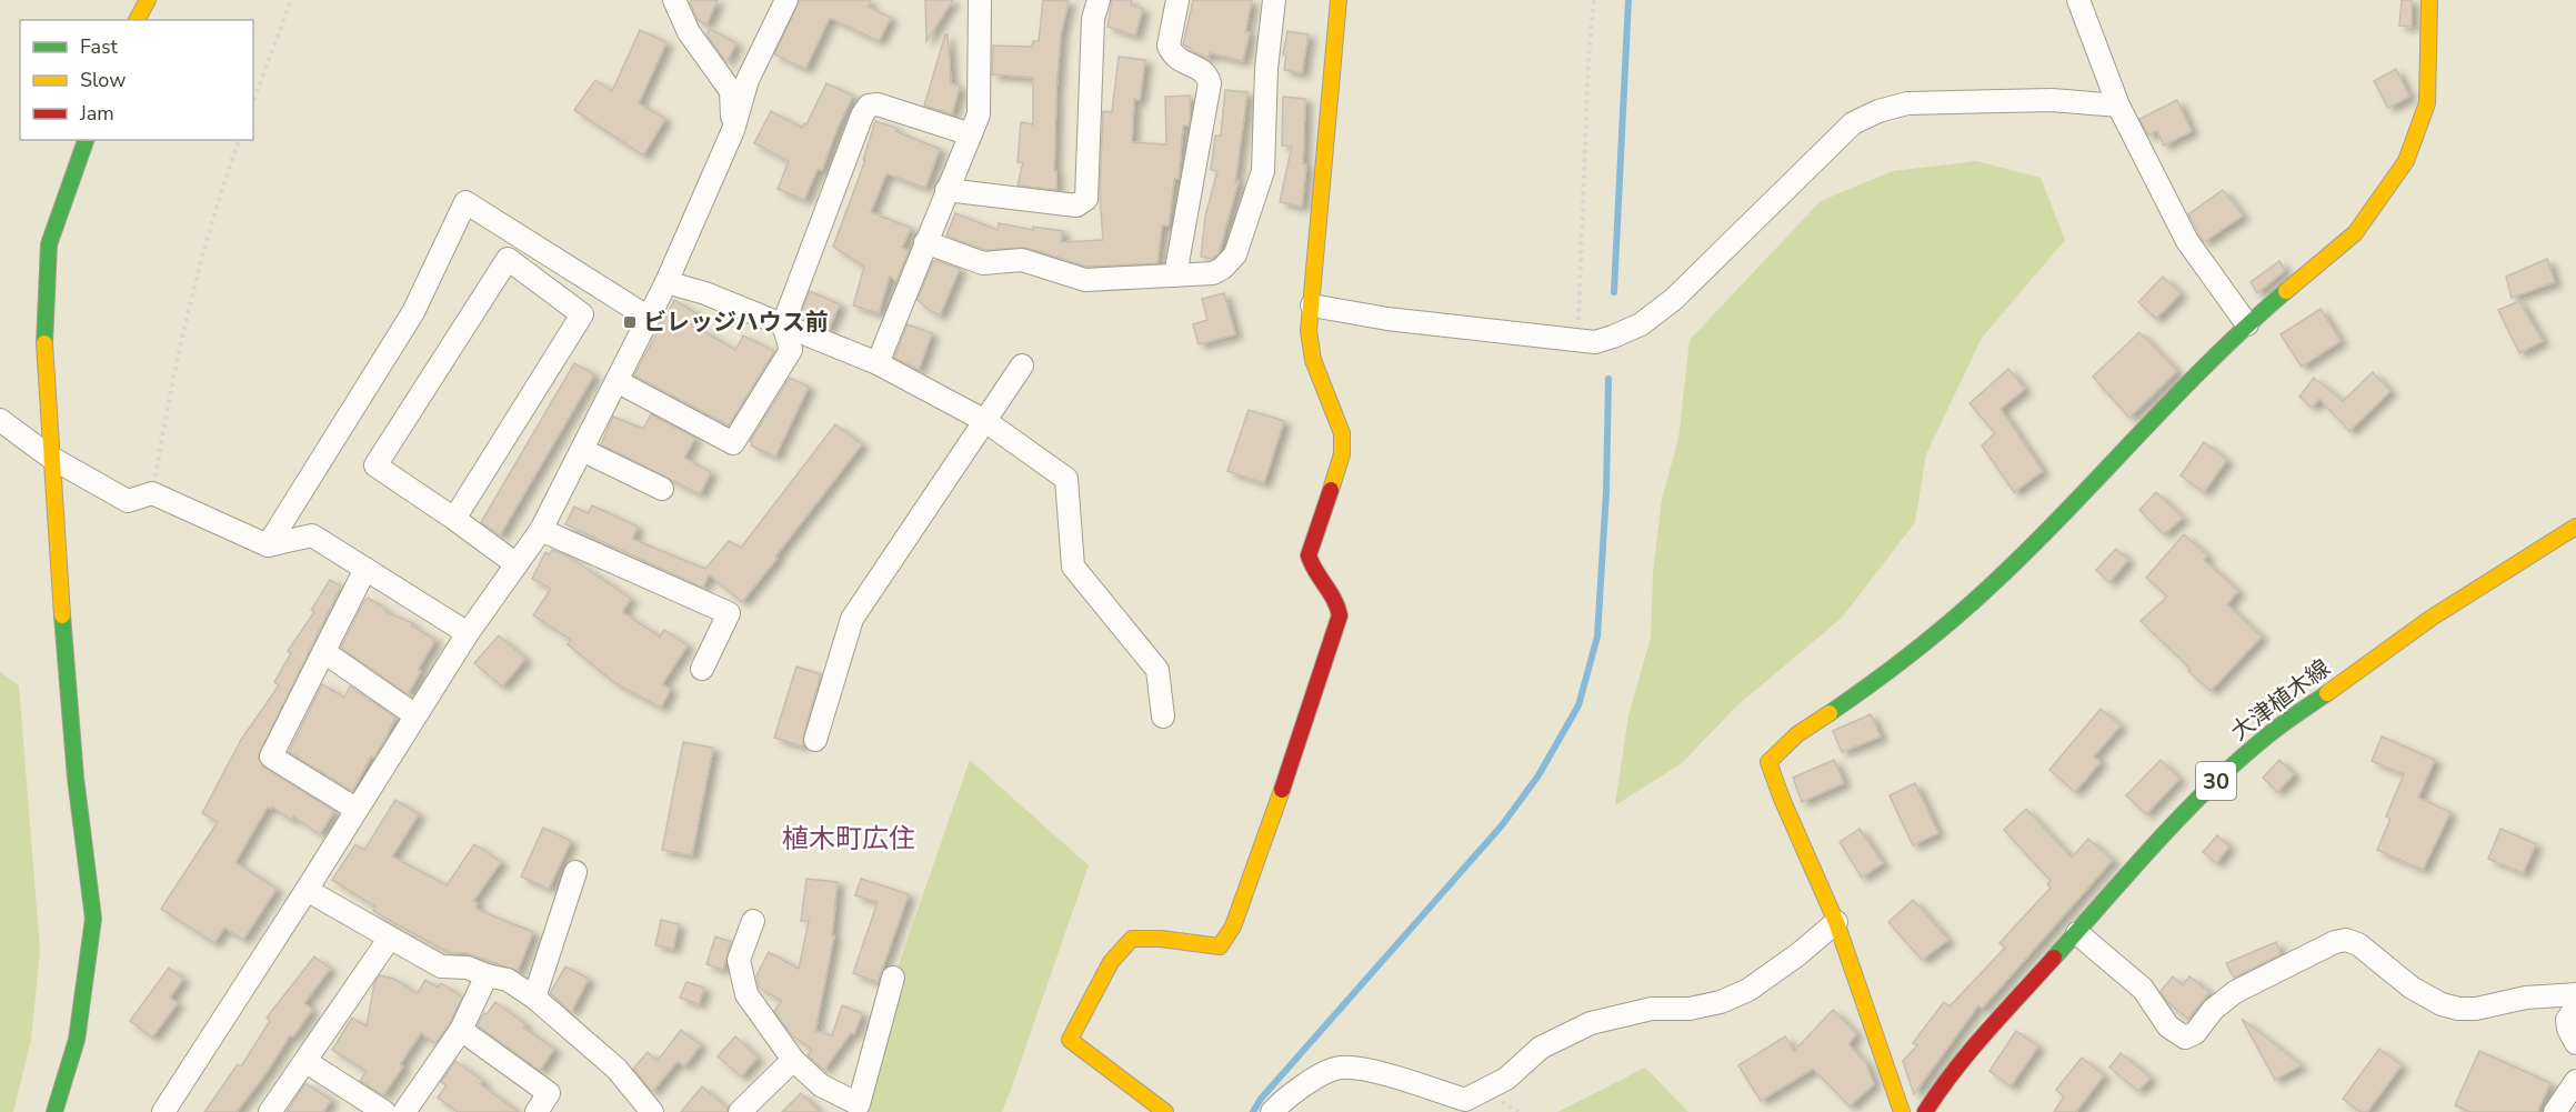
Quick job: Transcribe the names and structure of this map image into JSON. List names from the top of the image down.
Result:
{
  "streets": {
    "street": ["大津植木線", "30"]
  },
  "districts": ["植木町広住"],
  "places": {
    "transit": ["ビレッジハウス前"]
  },
  "legend": ["Fast", "Slow", "Jam"]
}
